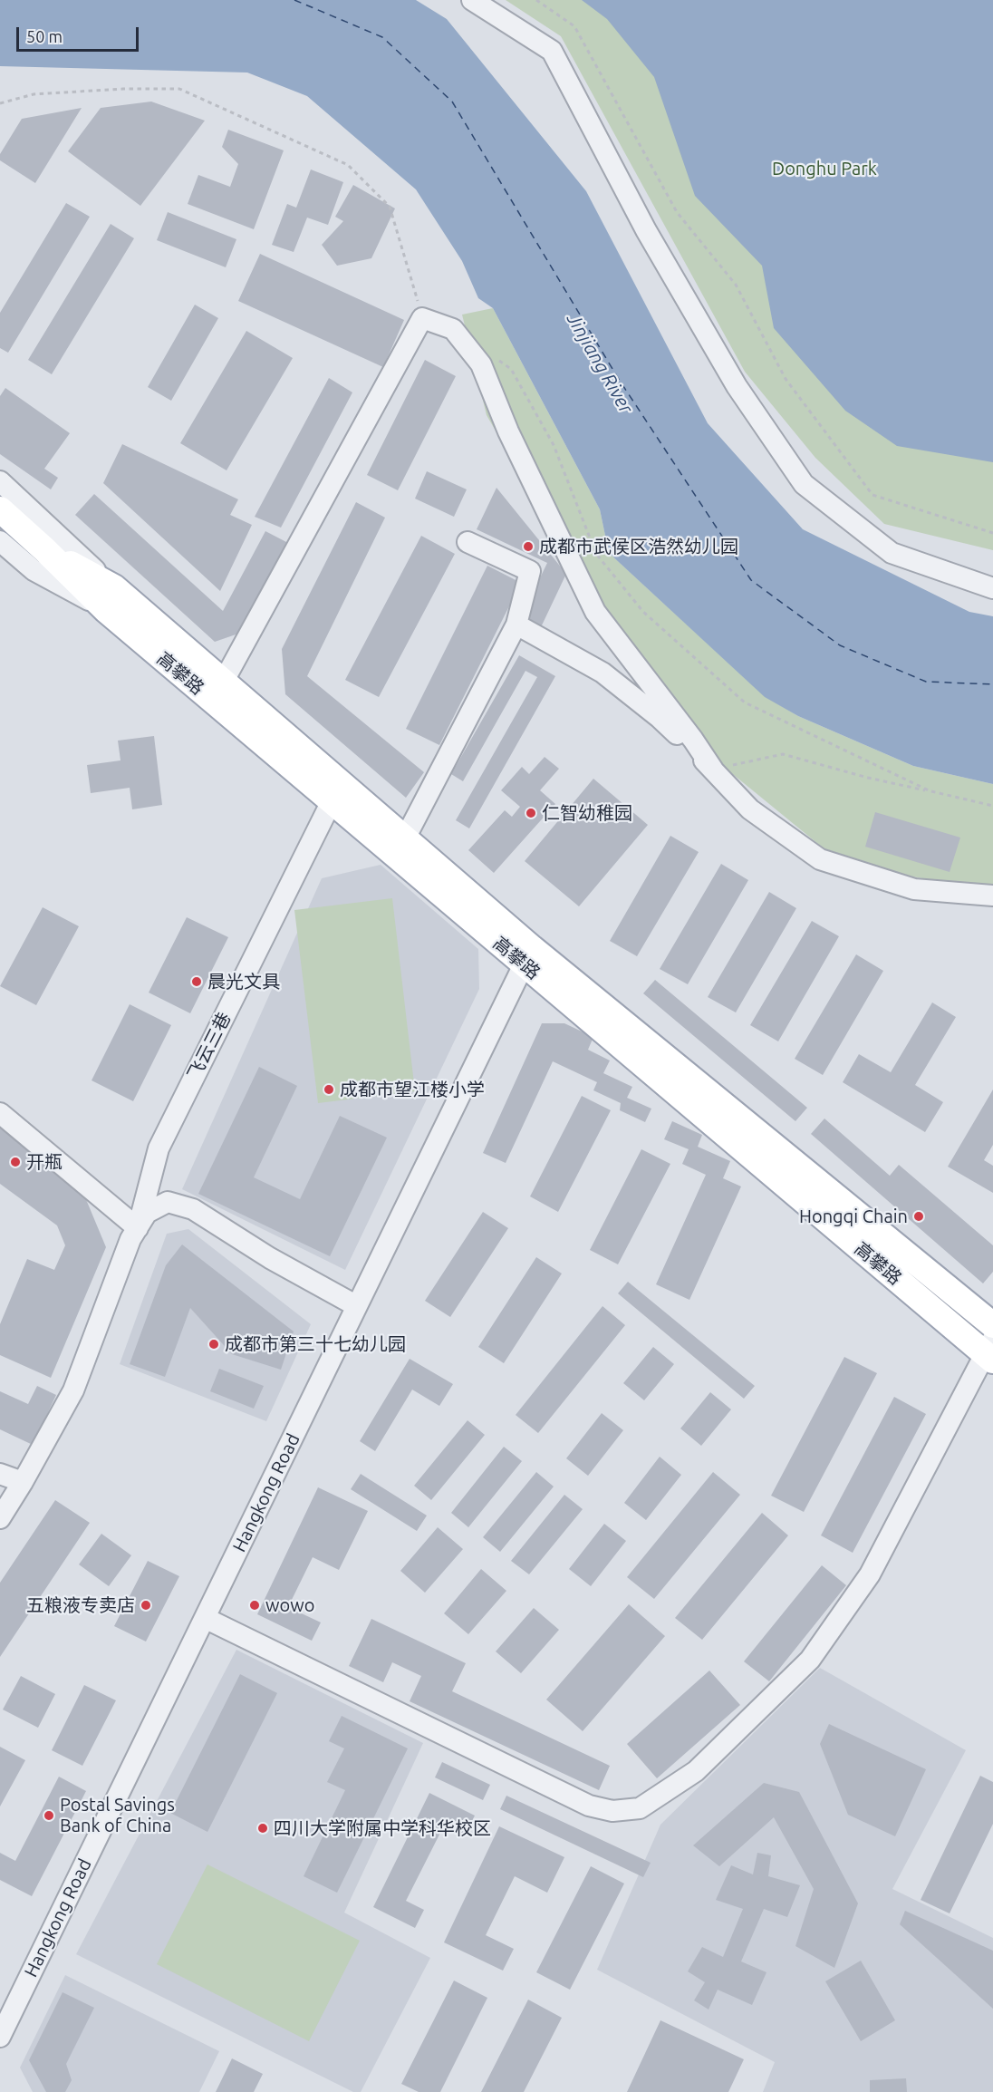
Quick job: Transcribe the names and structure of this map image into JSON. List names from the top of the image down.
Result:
{
  "streets": {
    "main road": ["高攀路"],
    "street": ["飞云三巷", "Hangkong Road"]
  },
  "crossings": [
    ["高攀路", "飞云三巷"],
    ["高攀路", "Hangkong Road"]
  ],
  "water": ["Jinjiang River"],
  "parks": ["Donghu Park"],
  "places": [
    "成都市武侯区浩然幼儿园",
    "仁智幼稚园",
    "晨光文具",
    "成都市望江楼小学",
    "开瓶",
    "Hongqi Chain",
    "成都市第三十七幼儿园",
    "五粮液专卖店",
    "wowo",
    "Postal Savings Bank of China",
    "四川大学附属中学科华校区"
  ],
  "scale_bar": "50 m"
}
